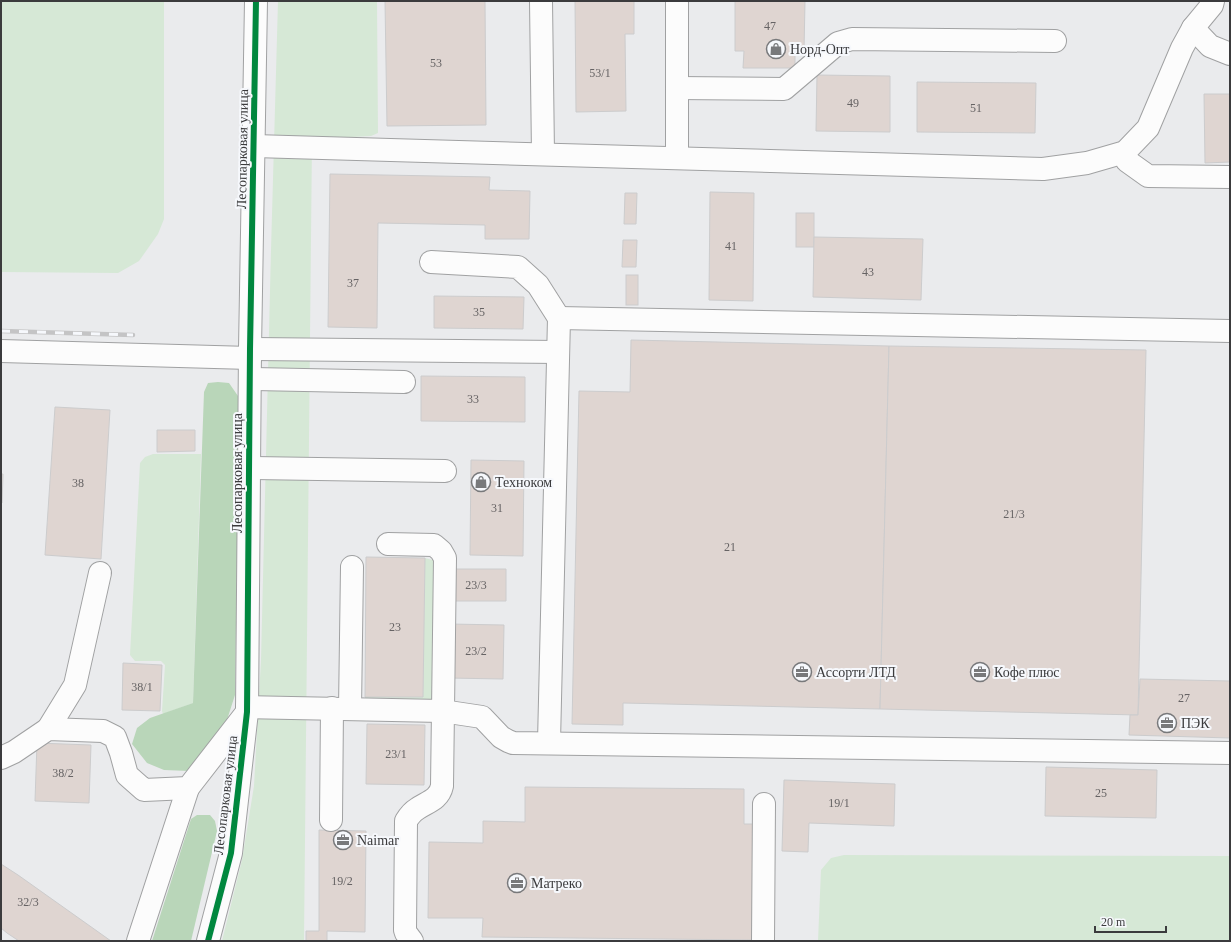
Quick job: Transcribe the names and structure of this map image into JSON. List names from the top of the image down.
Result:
{
  "streets": {
    "street": ["Лесопарковая улица"]
  },
  "places": {
    "shop": ["Норд-Опт", "Техноком"],
    "office": [
      "Ассорти ЛТД",
      "Кофе плюс",
      "ПЭК",
      "Naimar",
      "Матреко"
    ]
  },
  "house_numbers": [
    "47",
    "53",
    "53/1",
    "49",
    "51",
    "41",
    "43",
    "37",
    "35",
    "33",
    "38",
    "31",
    "21/3",
    "21",
    "23/3",
    "23",
    "23/2",
    "38/1",
    "27",
    "23/1",
    "38/2",
    "25",
    "19/1",
    "19/2",
    "32/3"
  ],
  "scale_bar": "20 m"
}
